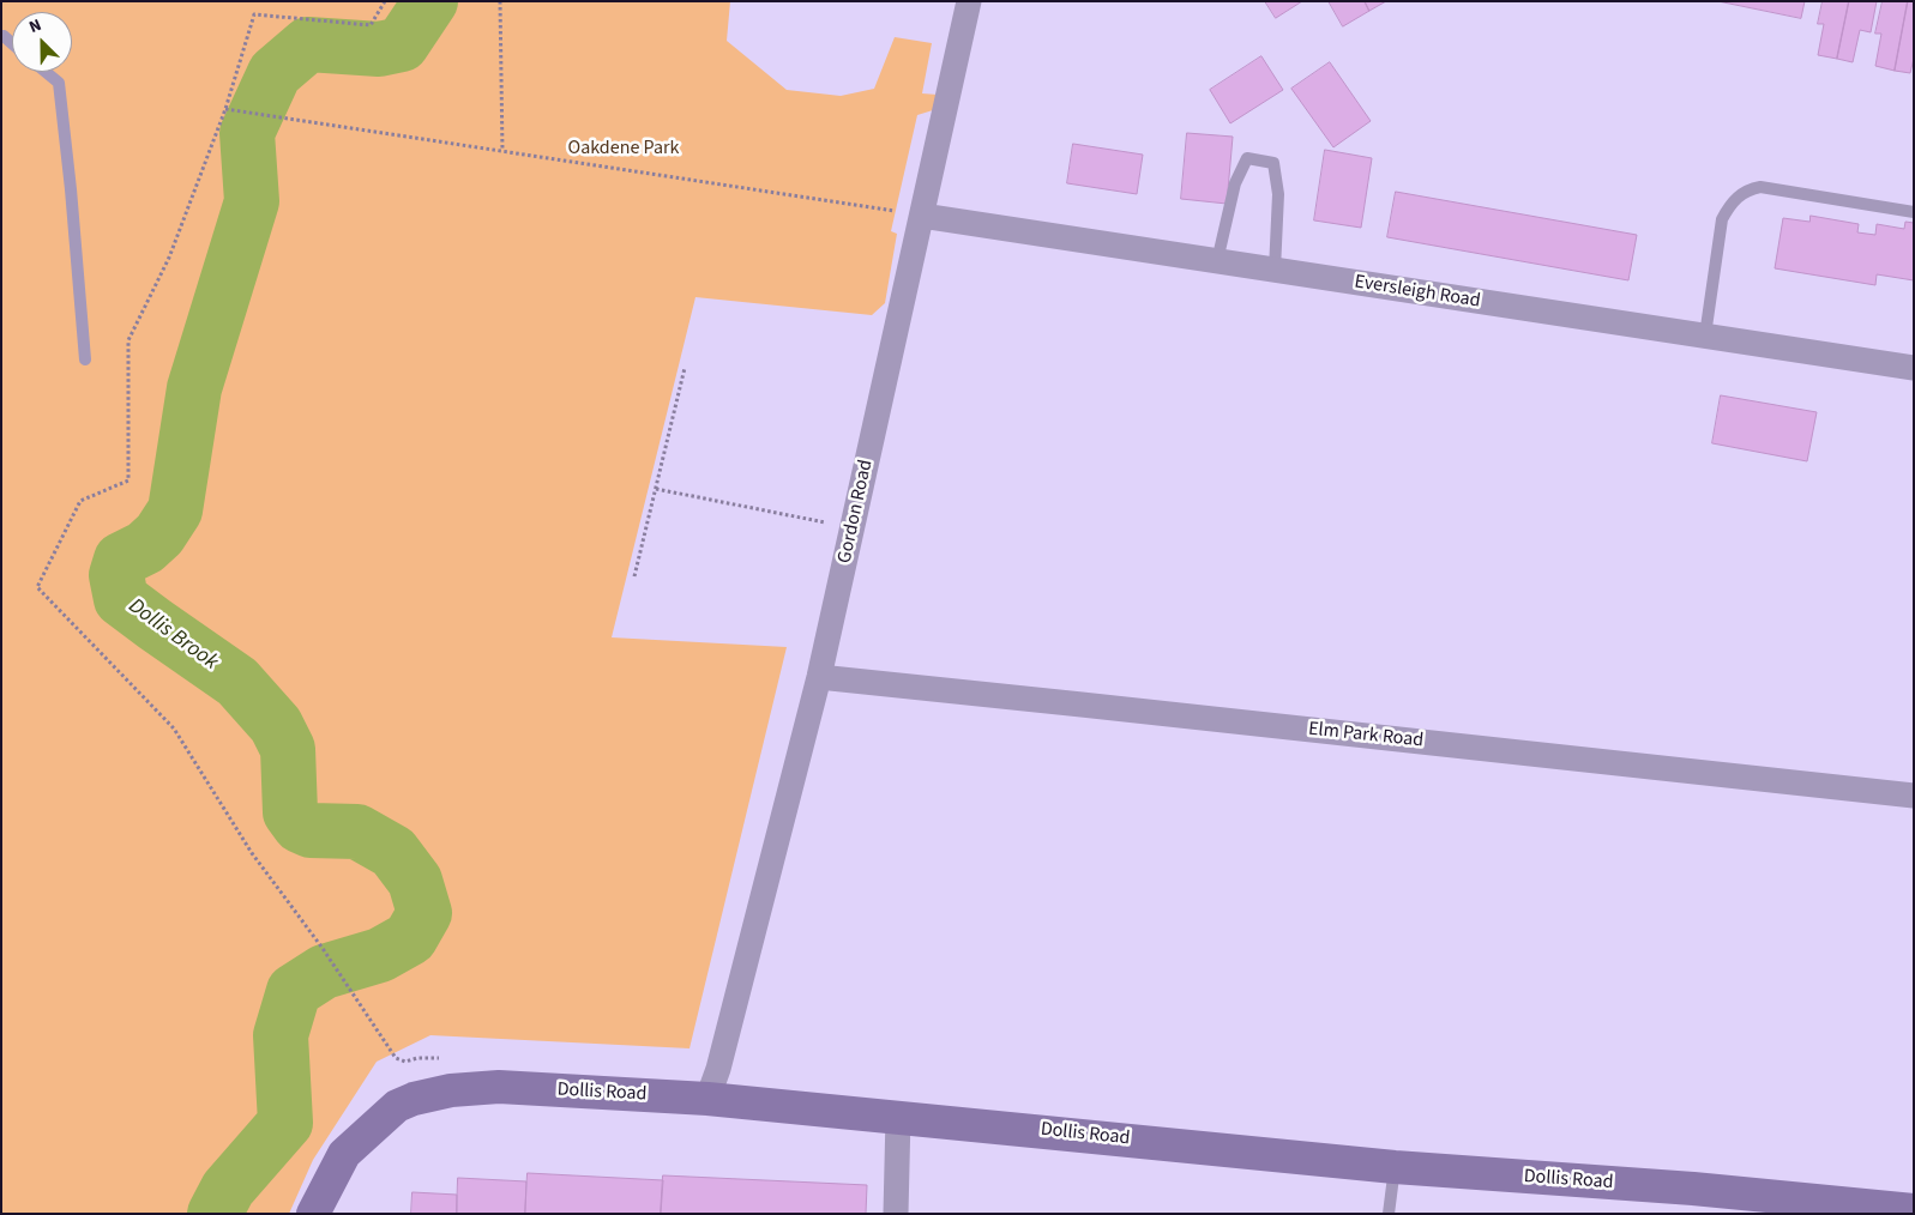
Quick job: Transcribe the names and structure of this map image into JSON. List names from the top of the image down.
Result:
{
  "streets": {
    "main road": ["Dollis Road"],
    "street": ["Eversleigh Road", "Gordon Road", "Elm Park Road"]
  },
  "crossings": [
    ["Eversleigh Road", "Gordon Road"],
    ["Gordon Road", "Elm Park Road"],
    ["Gordon Road", "Dollis Road"]
  ],
  "water": ["Dollis Brook"],
  "parks": ["Oakdene Park"],
  "north": "top left"
}
